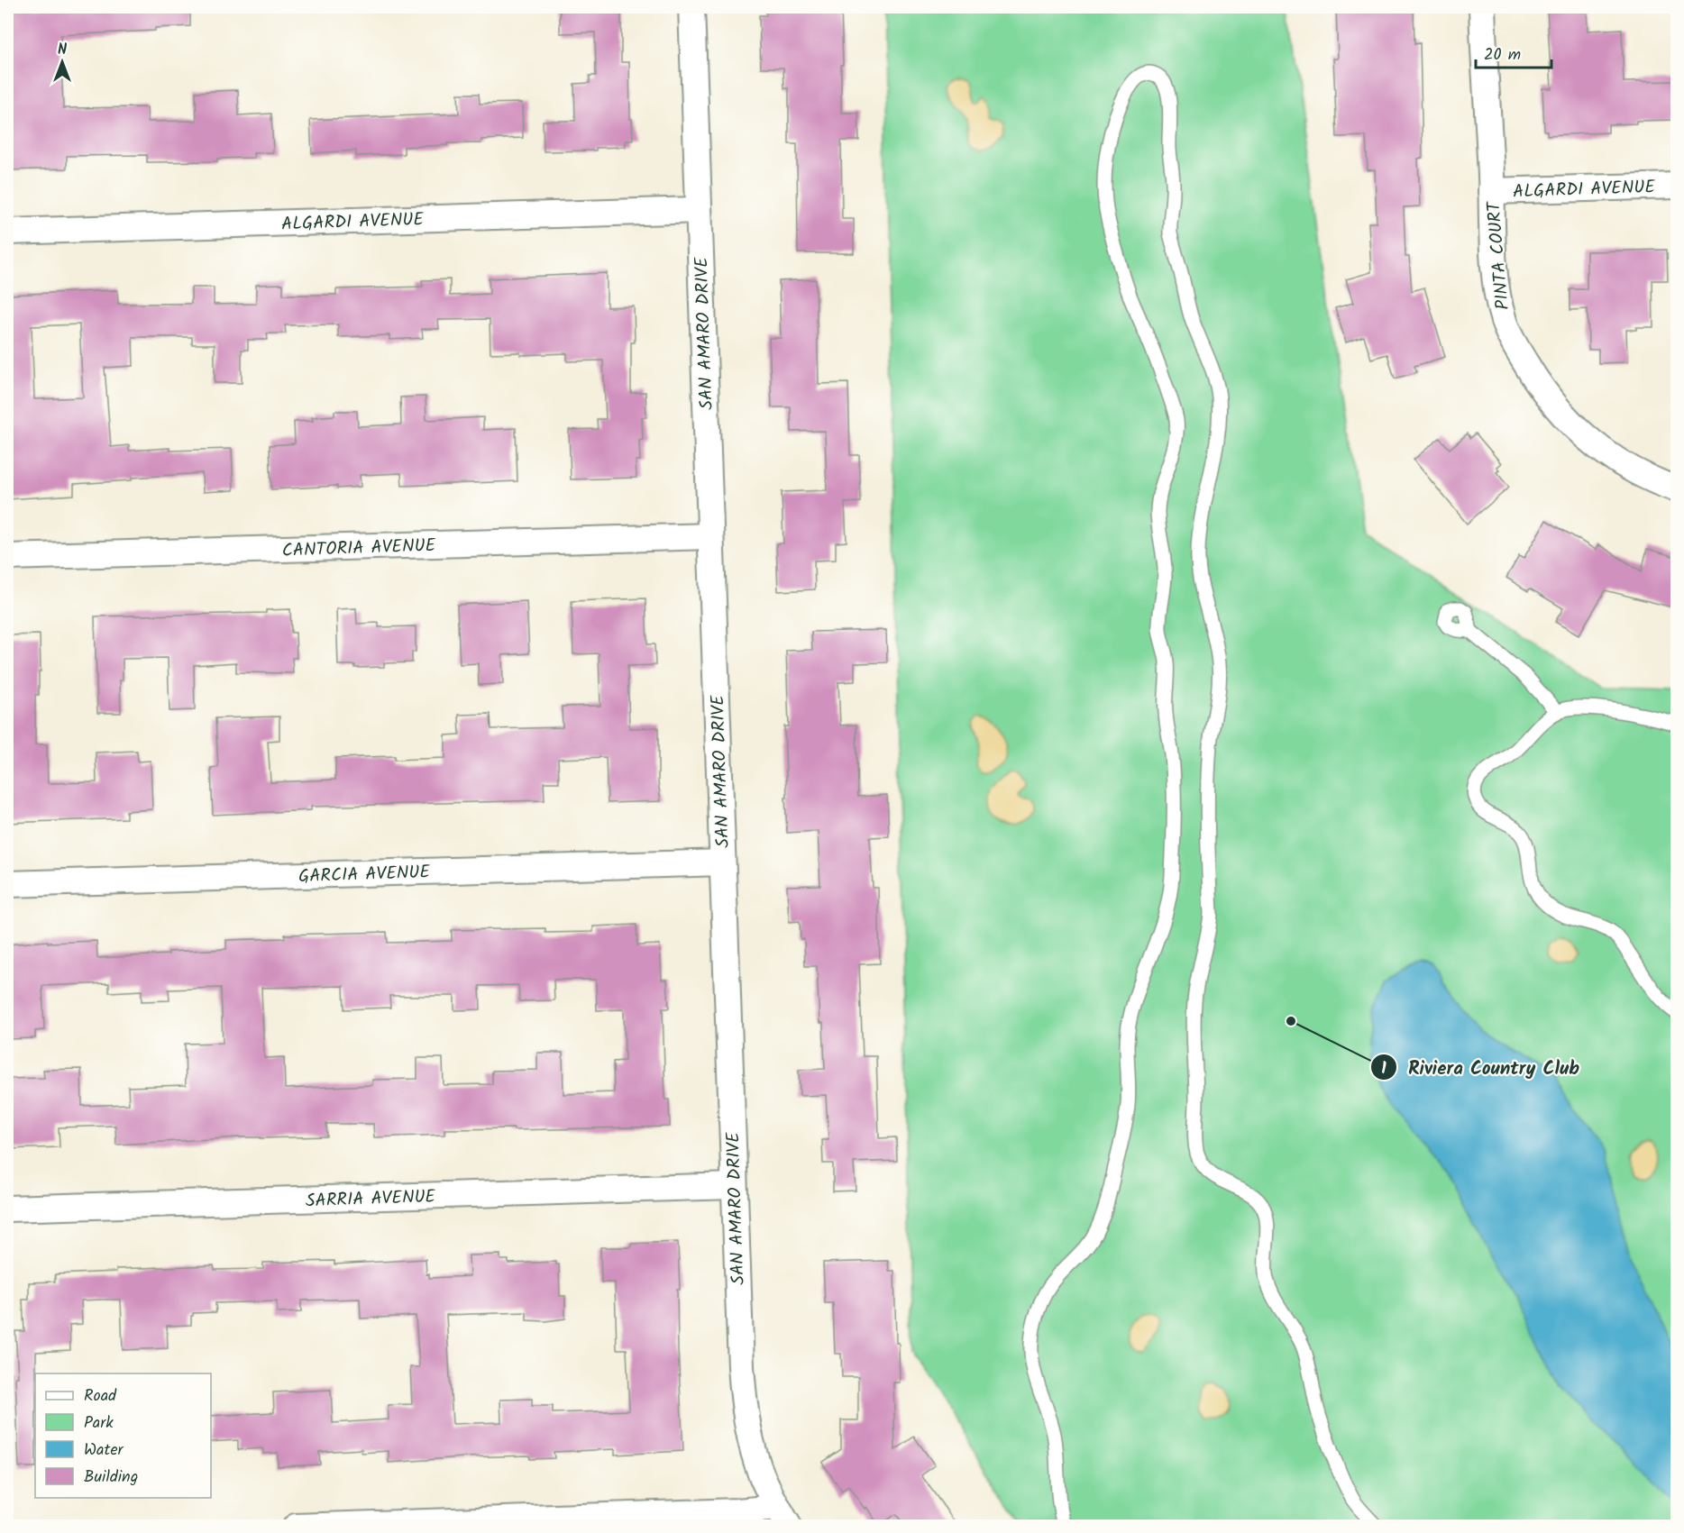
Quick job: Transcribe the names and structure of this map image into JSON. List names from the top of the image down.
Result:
{
  "streets": {
    "street": [
      "ALGARDI AVENUE",
      "PINTA COURT",
      "SAN AMARO DRIVE",
      "CANTORIA AVENUE",
      "GARCIA AVENUE",
      "SARRIA AVENUE"
    ]
  },
  "crossings": [
    ["ALGARDI AVENUE", "PINTA COURT"],
    ["ALGARDI AVENUE", "SAN AMARO DRIVE"],
    ["SAN AMARO DRIVE", "CANTORIA AVENUE"],
    ["SAN AMARO DRIVE", "GARCIA AVENUE"],
    ["SAN AMARO DRIVE", "SARRIA AVENUE"]
  ],
  "places": ["Riviera Country Club"],
  "legend": [
    "Road",
    "Park",
    "Water",
    "Building"
  ],
  "scale_bar": "20 m",
  "north": "top"
}
